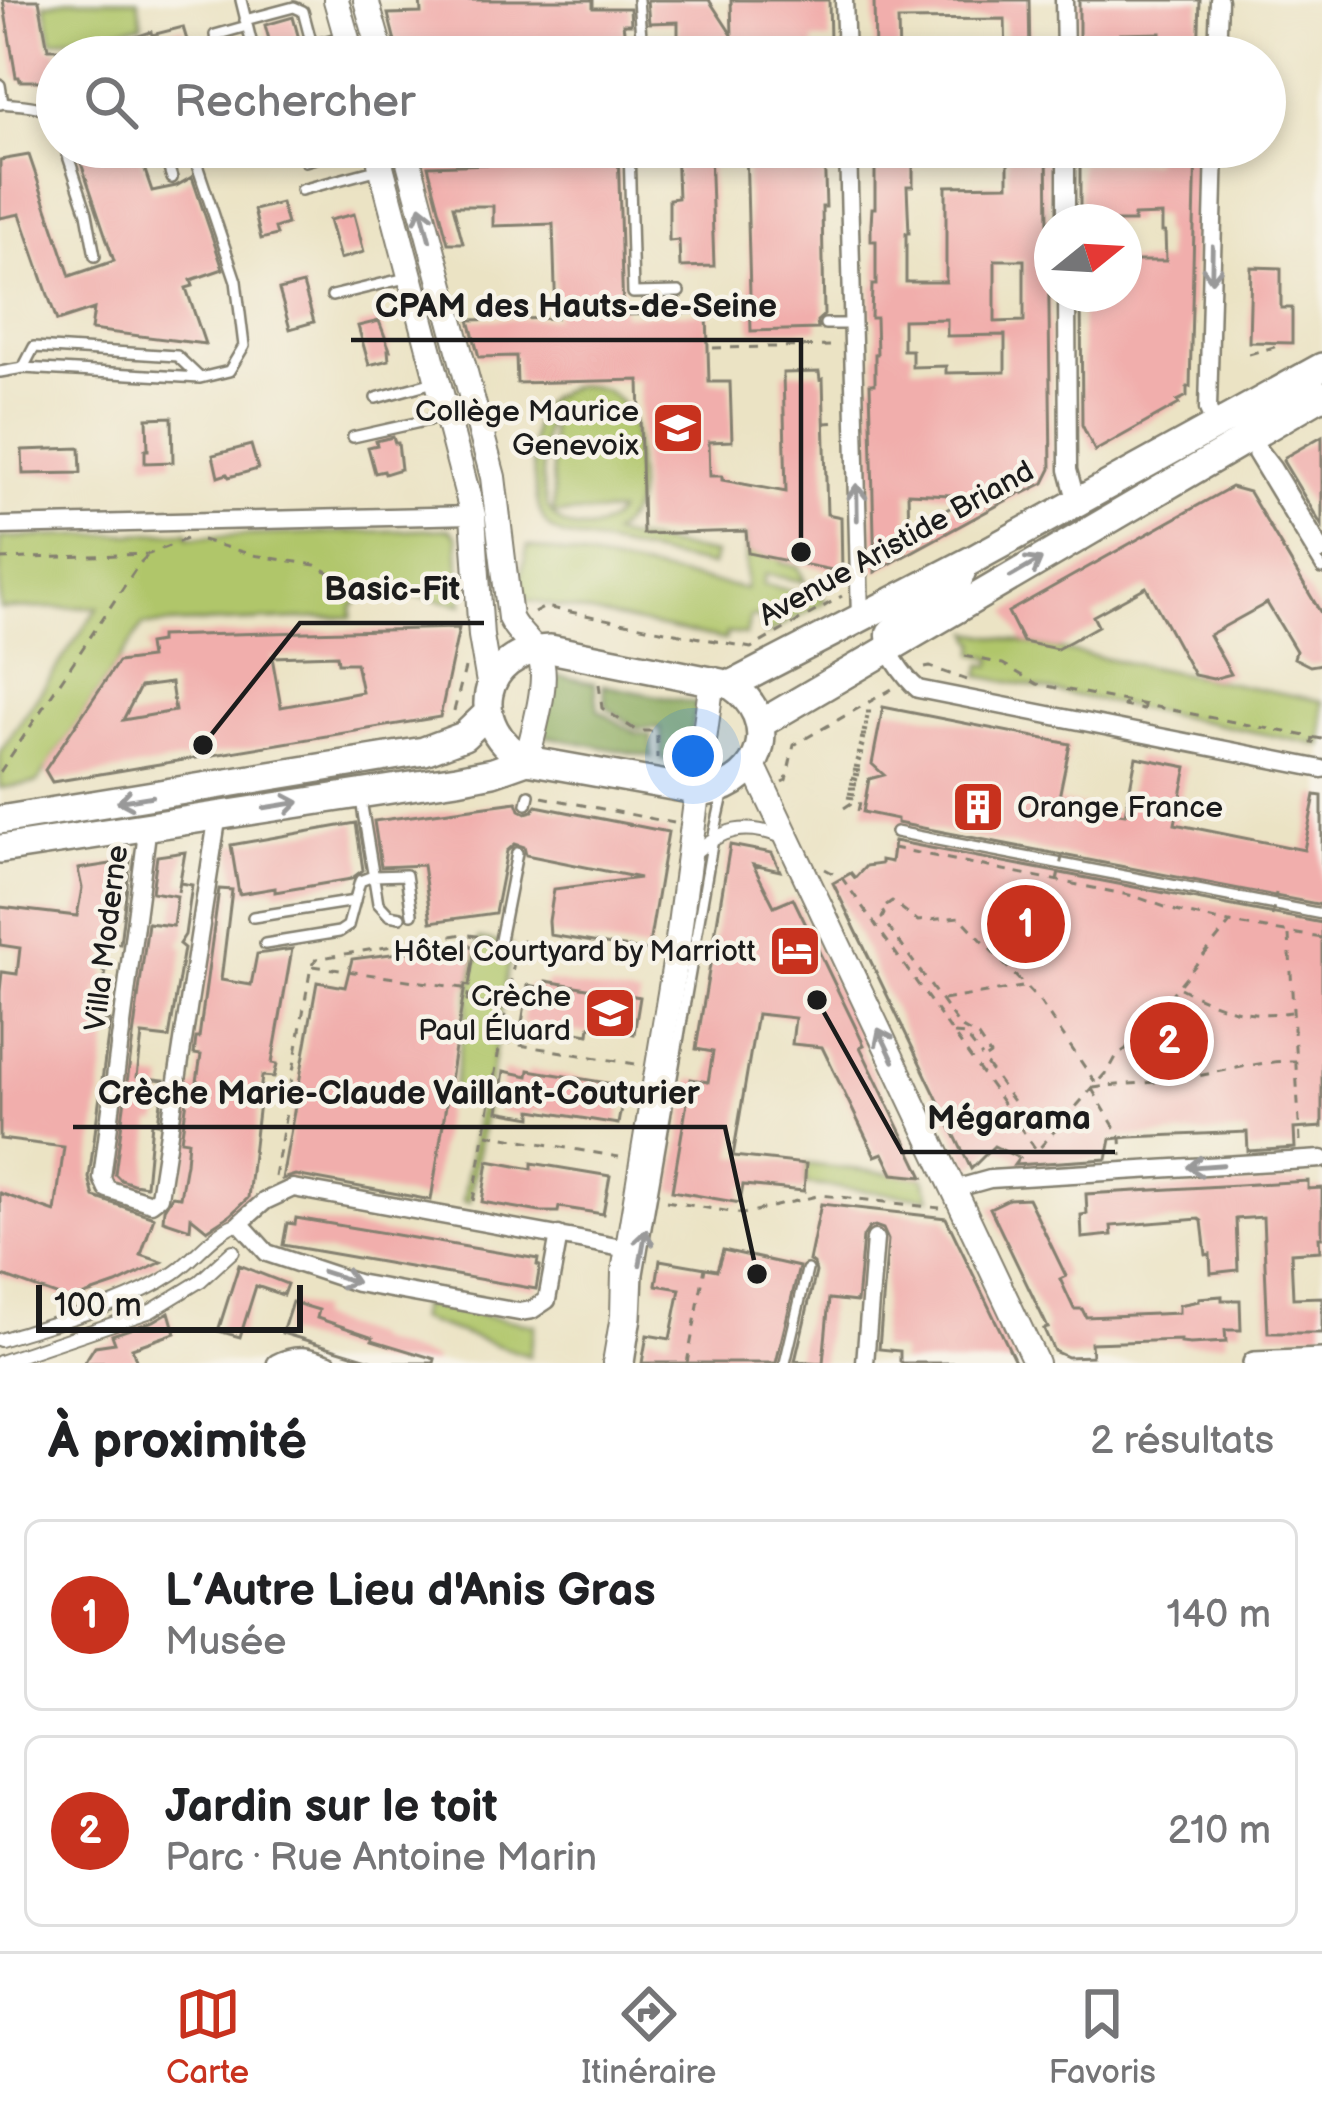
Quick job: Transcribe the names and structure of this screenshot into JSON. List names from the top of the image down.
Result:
{
  "streets": {
    "main road": ["Avenue Aristide Briand"],
    "street": ["Villa Moderne"]
  },
  "places": {
    "school or university": ["Collège Maurice Genevoix", "Crèche Paul Éluard"],
    "other": [
      "CPAM des Hauts-de-Seine",
      "Basic-Fit",
      "Mégarama",
      "Crèche Marie-Claude Vaillant-Couturier"
    ],
    "building": ["Orange France"],
    "hotel": ["Hôtel Courtyard by Marriott"]
  },
  "scale_bar": "100 m",
  "north": "right",
  "page": {
    "search": "Rechercher",
    "pins": ["1", "2"],
    "scale": "100 m",
    "heading": ["À proximité", "2 résultats"],
    "list": [
      {
        "mark": "1",
        "name": "L’Autre Lieu d'Anis Gras",
        "note": "Musée",
        "value": "140 m"
      },
      {
        "mark": "2",
        "name": "Jardin sur le toit",
        "note": "Parc · Rue Antoine Marin",
        "value": "210 m"
      }
    ],
    "nav": ["Carte", "Itinéraire", "Favoris"]
  }
}
